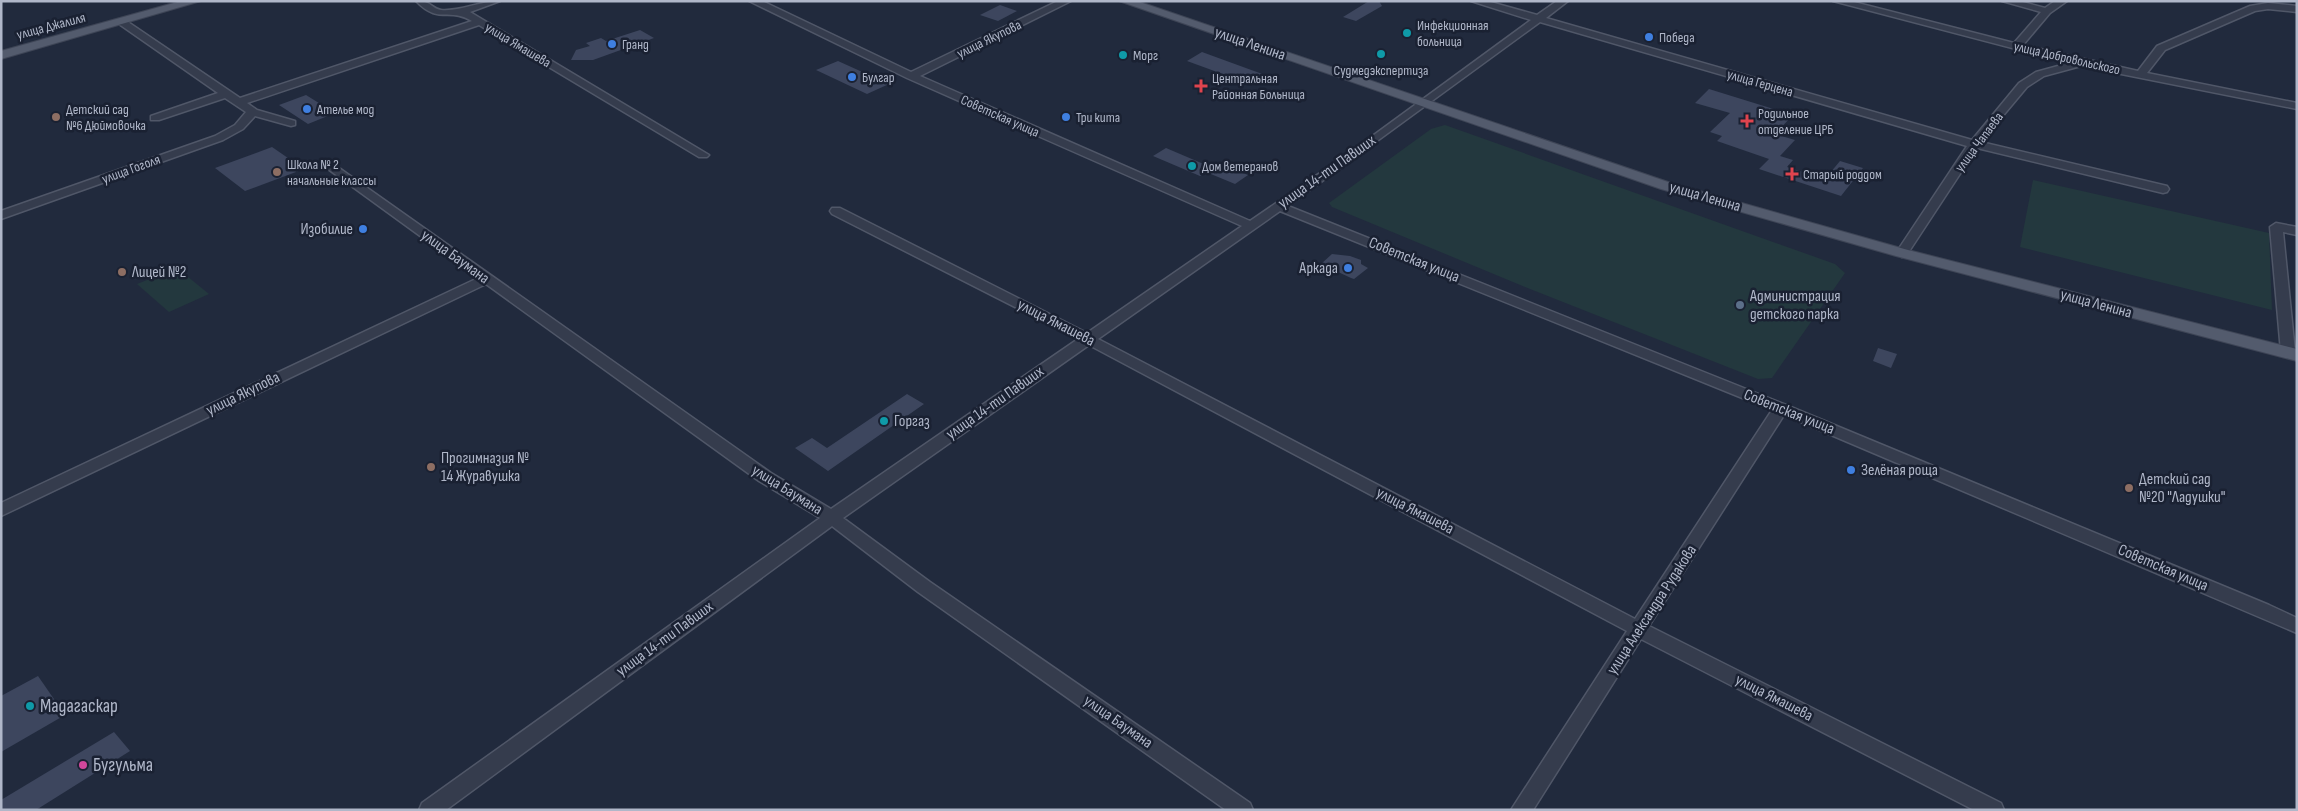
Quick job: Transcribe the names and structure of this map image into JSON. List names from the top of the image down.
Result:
{
  "streets": {
    "main road": ["улица Джалиля", "улица Ленина"],
    "street": [
      "улица Якупова",
      "улица Ямашева",
      "улица Добровольского",
      "улица Герцена",
      "Советская улица",
      "улица Чапаева",
      "улица Гоголя",
      "улица 14-ти Павших",
      "улица Баумана",
      "улица Александра Рудакова"
    ]
  },
  "crossings": [
    ["улица Якупова", "Советская улица"],
    ["улица Якупова", "улица Баумана"],
    ["улица Ленина", "улица Чапаева"],
    ["улица Ленина", "улица 14-ти Павших"],
    ["улица Ямашева", "улица 14-ти Павших"],
    ["улица Ямашева", "улица Александра Рудакова"],
    ["улица Добровольского", "улица Чапаева"],
    ["улица Герцена", "улица Чапаева"],
    ["улица Герцена", "улица 14-ти Павших"],
    ["Советская улица", "улица 14-ти Павших"],
    ["Советская улица", "улица Александра Рудакова"],
    ["улица 14-ти Павших", "улица Баумана"]
  ],
  "places": {
    "other": [
      "Инфекционная больница",
      "Победа",
      "Гранд",
      "Судмедэкспертиза",
      "Морг",
      "Булгар",
      "Ателье мод",
      "Детский сад №6 Дюймовочка",
      "Три кита",
      "Дом ветеранов",
      "Школа № 2 начальные классы",
      "Изобилие",
      "Аркада",
      "Лицей №2",
      "Администрация детского парка",
      "Горгаз",
      "Прогимназия № 14 Журавушка",
      "Зелёная роща",
      "Детский сад №20 \"Ладушки\"",
      "Мадагаскар",
      "Бугульма"
    ],
    "health": ["Центральная Районная Больница", "Родильное отделение ЦРБ", "Старый роддом"]
  }
}
